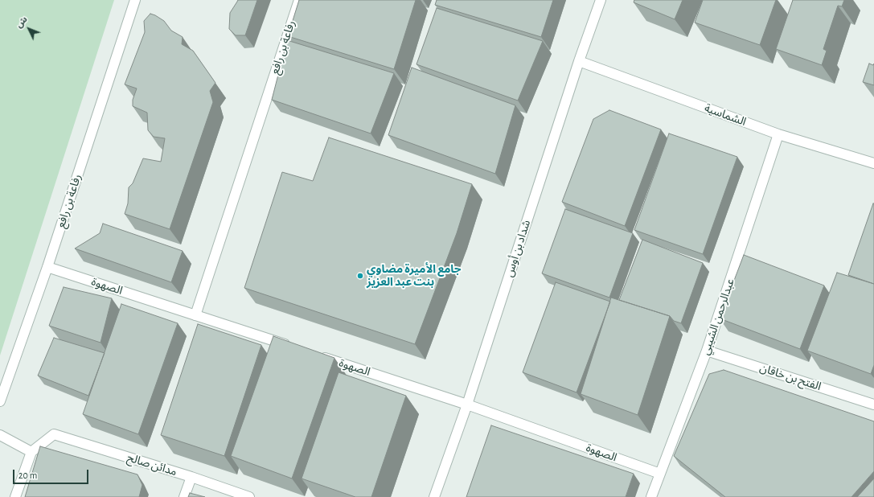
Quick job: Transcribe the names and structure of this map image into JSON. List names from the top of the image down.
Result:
{
  "streets": {
    "street": [
      "رفاعة بن رافع",
      "الشماسية",
      "شداد بن أوس",
      "الصهوة",
      "عبدالرحمن الشيبي",
      "الفتح بن خاقان",
      "مدائن صالح"
    ]
  },
  "crossings": [
    ["رفاعة بن رافع", "الصهوة"],
    ["الشماسية", "شداد بن أوس"],
    ["الشماسية", "عبدالرحمن الشيبي"],
    ["شداد بن أوس", "الصهوة"],
    ["الصهوة", "عبدالرحمن الشيبي"],
    ["عبدالرحمن الشيبي", "الفتح بن خاقان"]
  ],
  "places": ["جامع الأميرة مضاوي بنت عبد العزيز"],
  "scale_bar": "20 m",
  "north": "top left"
}
